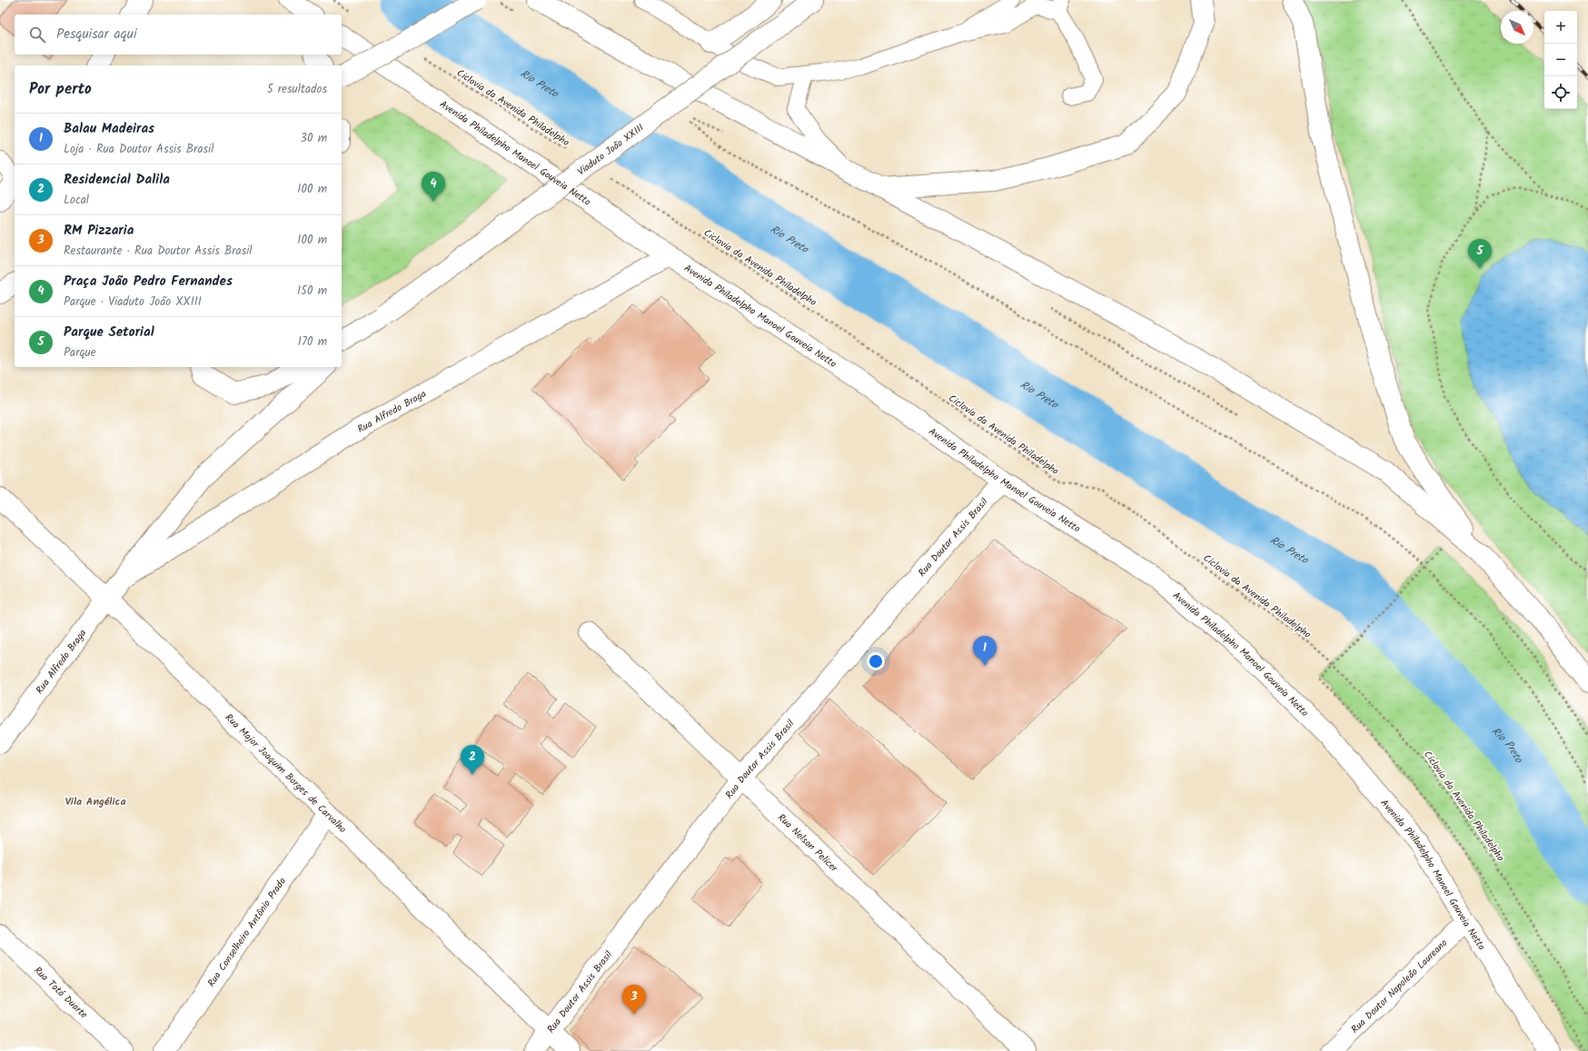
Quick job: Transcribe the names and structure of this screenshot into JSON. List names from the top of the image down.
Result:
{
  "streets": {
    "main road": [
      "Viaduto João XXIII",
      "Avenida Philadelpho Manoel Gouveia Netto",
      "Rua Alfredo Braga",
      "Rua Doutor Assis Brasil",
      "Rua Major Joaquim Borges de Carvalho",
      "Rua Nelson Pelicer",
      "Rua Conselheiro Antônio Prado",
      "Rua Doutor Napoleão Laureano",
      "Rua Totó Duarte"
    ],
    "path": ["Ciclovia da Avenida Philadelpho"]
  },
  "crossings": [
    ["Avenida Philadelpho Manoel Gouveia Netto", "Rua Alfredo Braga"],
    ["Avenida Philadelpho Manoel Gouveia Netto", "Rua Doutor Assis Brasil"],
    ["Avenida Philadelpho Manoel Gouveia Netto", "Rua Doutor Napoleão Laureano"],
    ["Rua Alfredo Braga", "Rua Major Joaquim Borges de Carvalho"],
    ["Rua Doutor Assis Brasil", "Rua Major Joaquim Borges de Carvalho"],
    ["Rua Doutor Assis Brasil", "Rua Nelson Pelicer"],
    ["Rua Major Joaquim Borges de Carvalho", "Rua Conselheiro Antônio Prado"]
  ],
  "districts": ["Vila Angélica"],
  "water": ["Rio Preto"],
  "north": "bottom right",
  "page": {
    "map_buttons": ["+", "−"],
    "search": "Pesquisar aqui",
    "heading": ["Por perto", "5 resultados"],
    "list": [
      {
        "mark": "1",
        "name": "Balau Madeiras",
        "note": "Loja · Rua Doutor Assis Brasil",
        "value": "30 m"
      },
      {
        "mark": "2",
        "name": "Residencial Dalila",
        "note": "Local",
        "value": "100 m"
      },
      {
        "mark": "3",
        "name": "RM Pizzaria",
        "note": "Restaurante · Rua Doutor Assis Brasil",
        "value": "100 m"
      },
      {
        "mark": "4",
        "name": "Praça João Pedro Fernandes",
        "note": "Parque · Viaduto João XXIII",
        "value": "150 m"
      },
      {
        "mark": "5",
        "name": "Parque Setorial",
        "note": "Parque",
        "value": "170 m"
      }
    ],
    "pins": [
      "4",
      "5",
      "1",
      "2",
      "3"
    ]
  }
}
